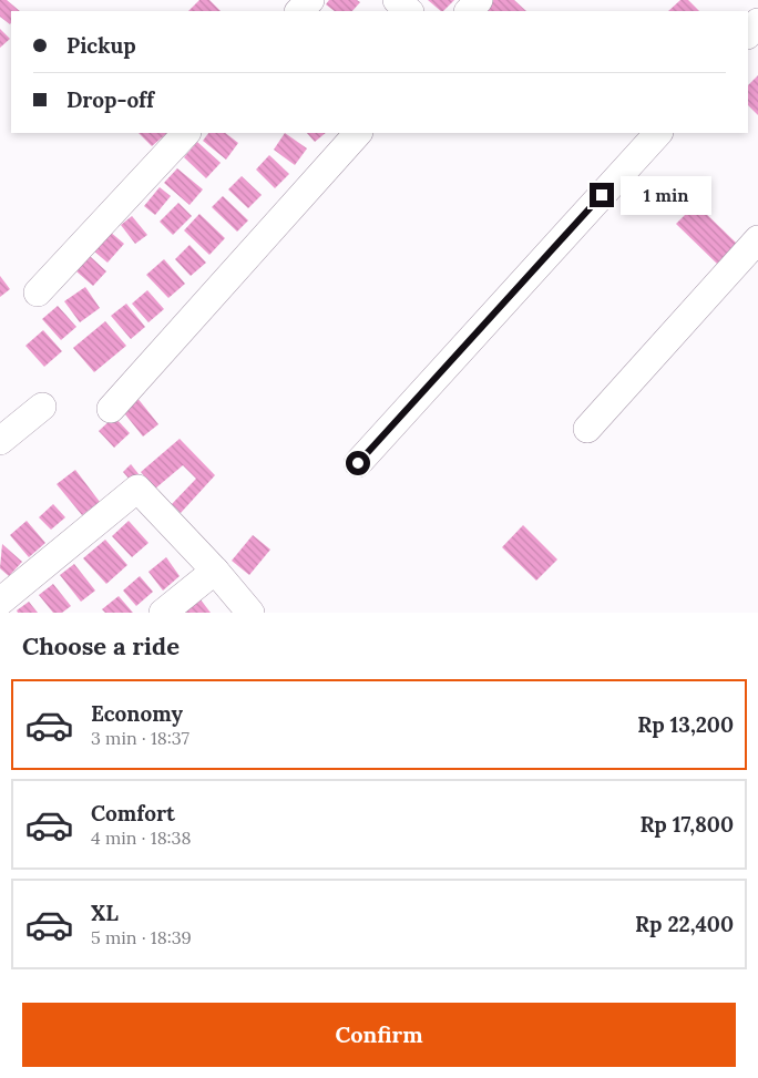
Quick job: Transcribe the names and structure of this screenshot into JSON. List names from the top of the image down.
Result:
{
  "page": {
    "banner": ["Pickup", "Drop-off"],
    "bubble": "1 min",
    "heading": "Choose a ride",
    "list": [
      {
        "name": "Economy",
        "note": "3 min · 18:37",
        "value": "Rp 13,200"
      },
      {
        "name": "Comfort",
        "note": "4 min · 18:38",
        "value": "Rp 17,800"
      },
      {
        "name": "XL",
        "note": "5 min · 18:39",
        "value": "Rp 22,400"
      }
    ],
    "buttons": "Confirm"
  }
}
